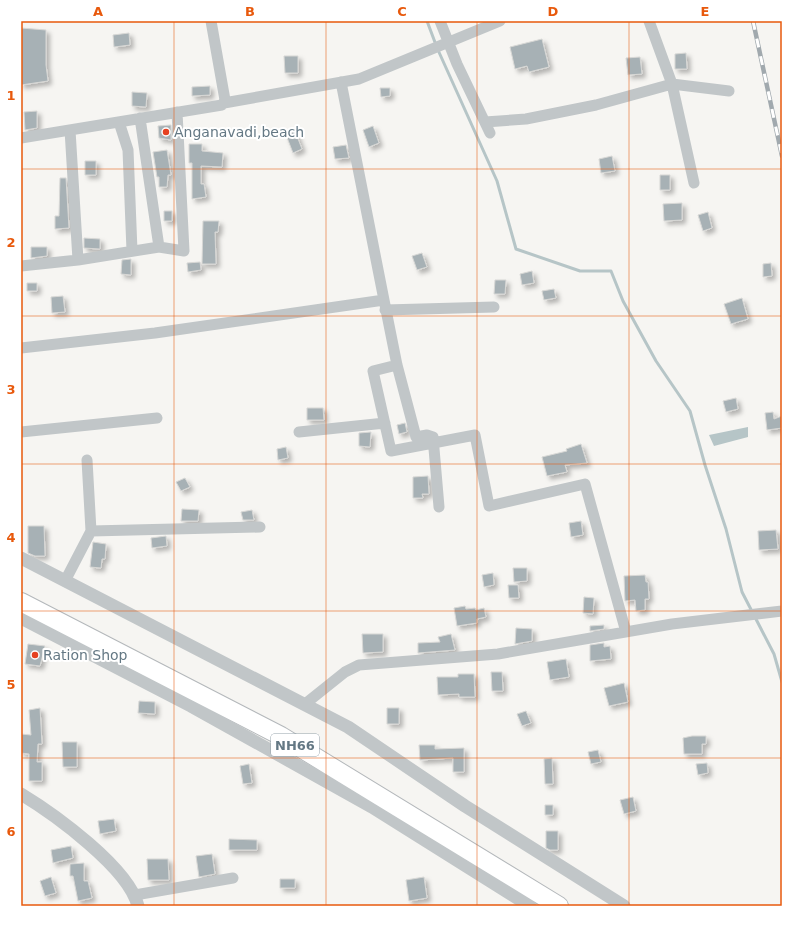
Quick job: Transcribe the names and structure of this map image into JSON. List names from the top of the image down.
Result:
{
  "streets": {
    "highway": ["NH66"]
  },
  "places": ["Anganavadi,beach", "Ration Shop"],
  "grid": {
    "columns": [
      "A",
      "B",
      "C",
      "D",
      "E"
    ],
    "rows": [
      "1",
      "2",
      "3",
      "4",
      "5",
      "6"
    ]
  }
}
